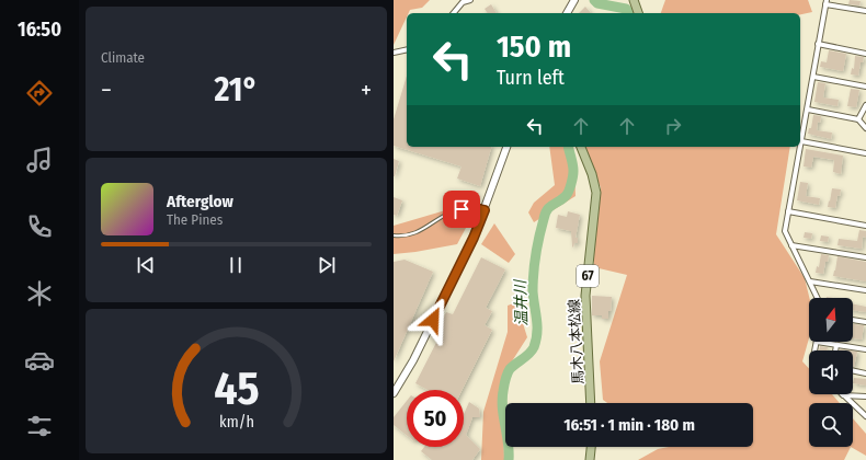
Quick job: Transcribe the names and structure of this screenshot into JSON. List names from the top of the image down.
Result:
{
  "streets": {
    "main road": ["67", "馬木八本松線"]
  },
  "water": ["温井川"],
  "north": "top",
  "page": {
    "tabs": "16:50",
    "tile": "Climate",
    "turn": ["150 m", "Turn left"],
    "heat": ["−", "21°", "+"],
    "song": ["Afterglow", "The Pines"],
    "limit": "50",
    "trip": "16:51 · 1 min · 180 m",
    "gauge": ["45", "km/h"]
  }
}
